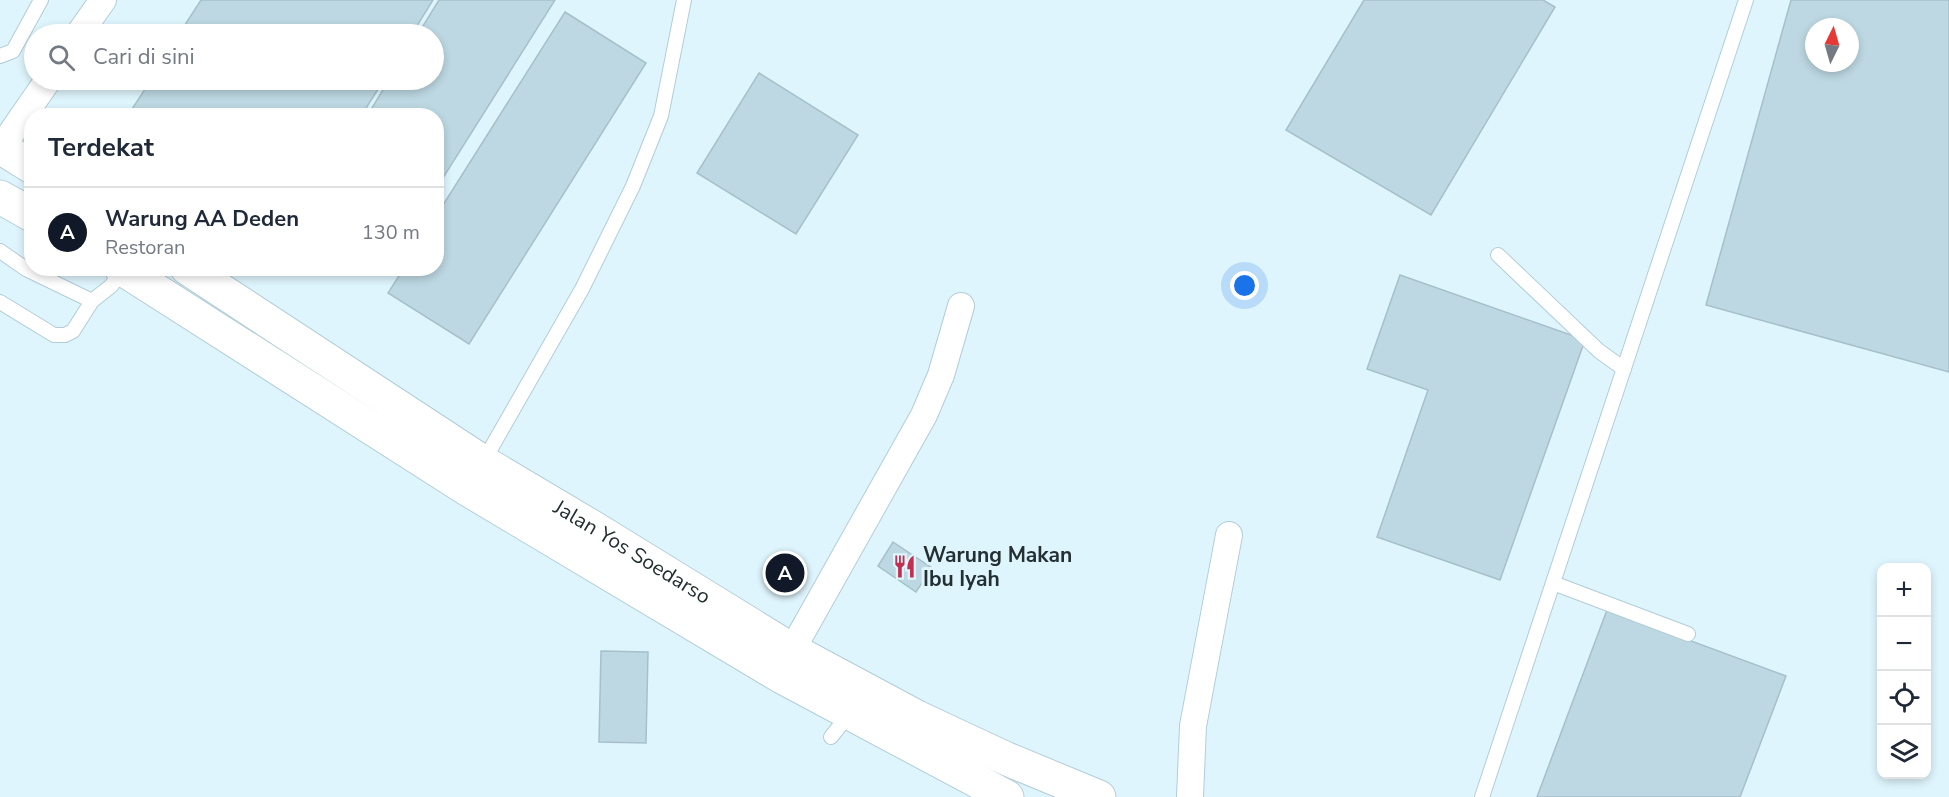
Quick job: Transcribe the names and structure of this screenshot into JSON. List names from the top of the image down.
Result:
{
  "streets": {
    "highway": ["Jalan Yos Soedarso"]
  },
  "places": {
    "restaurant": ["Warung Makan Ibu Iyah"]
  },
  "north": "top",
  "page": {
    "search": "Cari di sini",
    "heading": "Terdekat",
    "list": [
      {
        "mark": "A",
        "name": "Warung AA Deden",
        "note": "Restoran",
        "value": "130 m"
      }
    ],
    "pins": "A",
    "map_buttons": ["+", "−"]
  }
}
